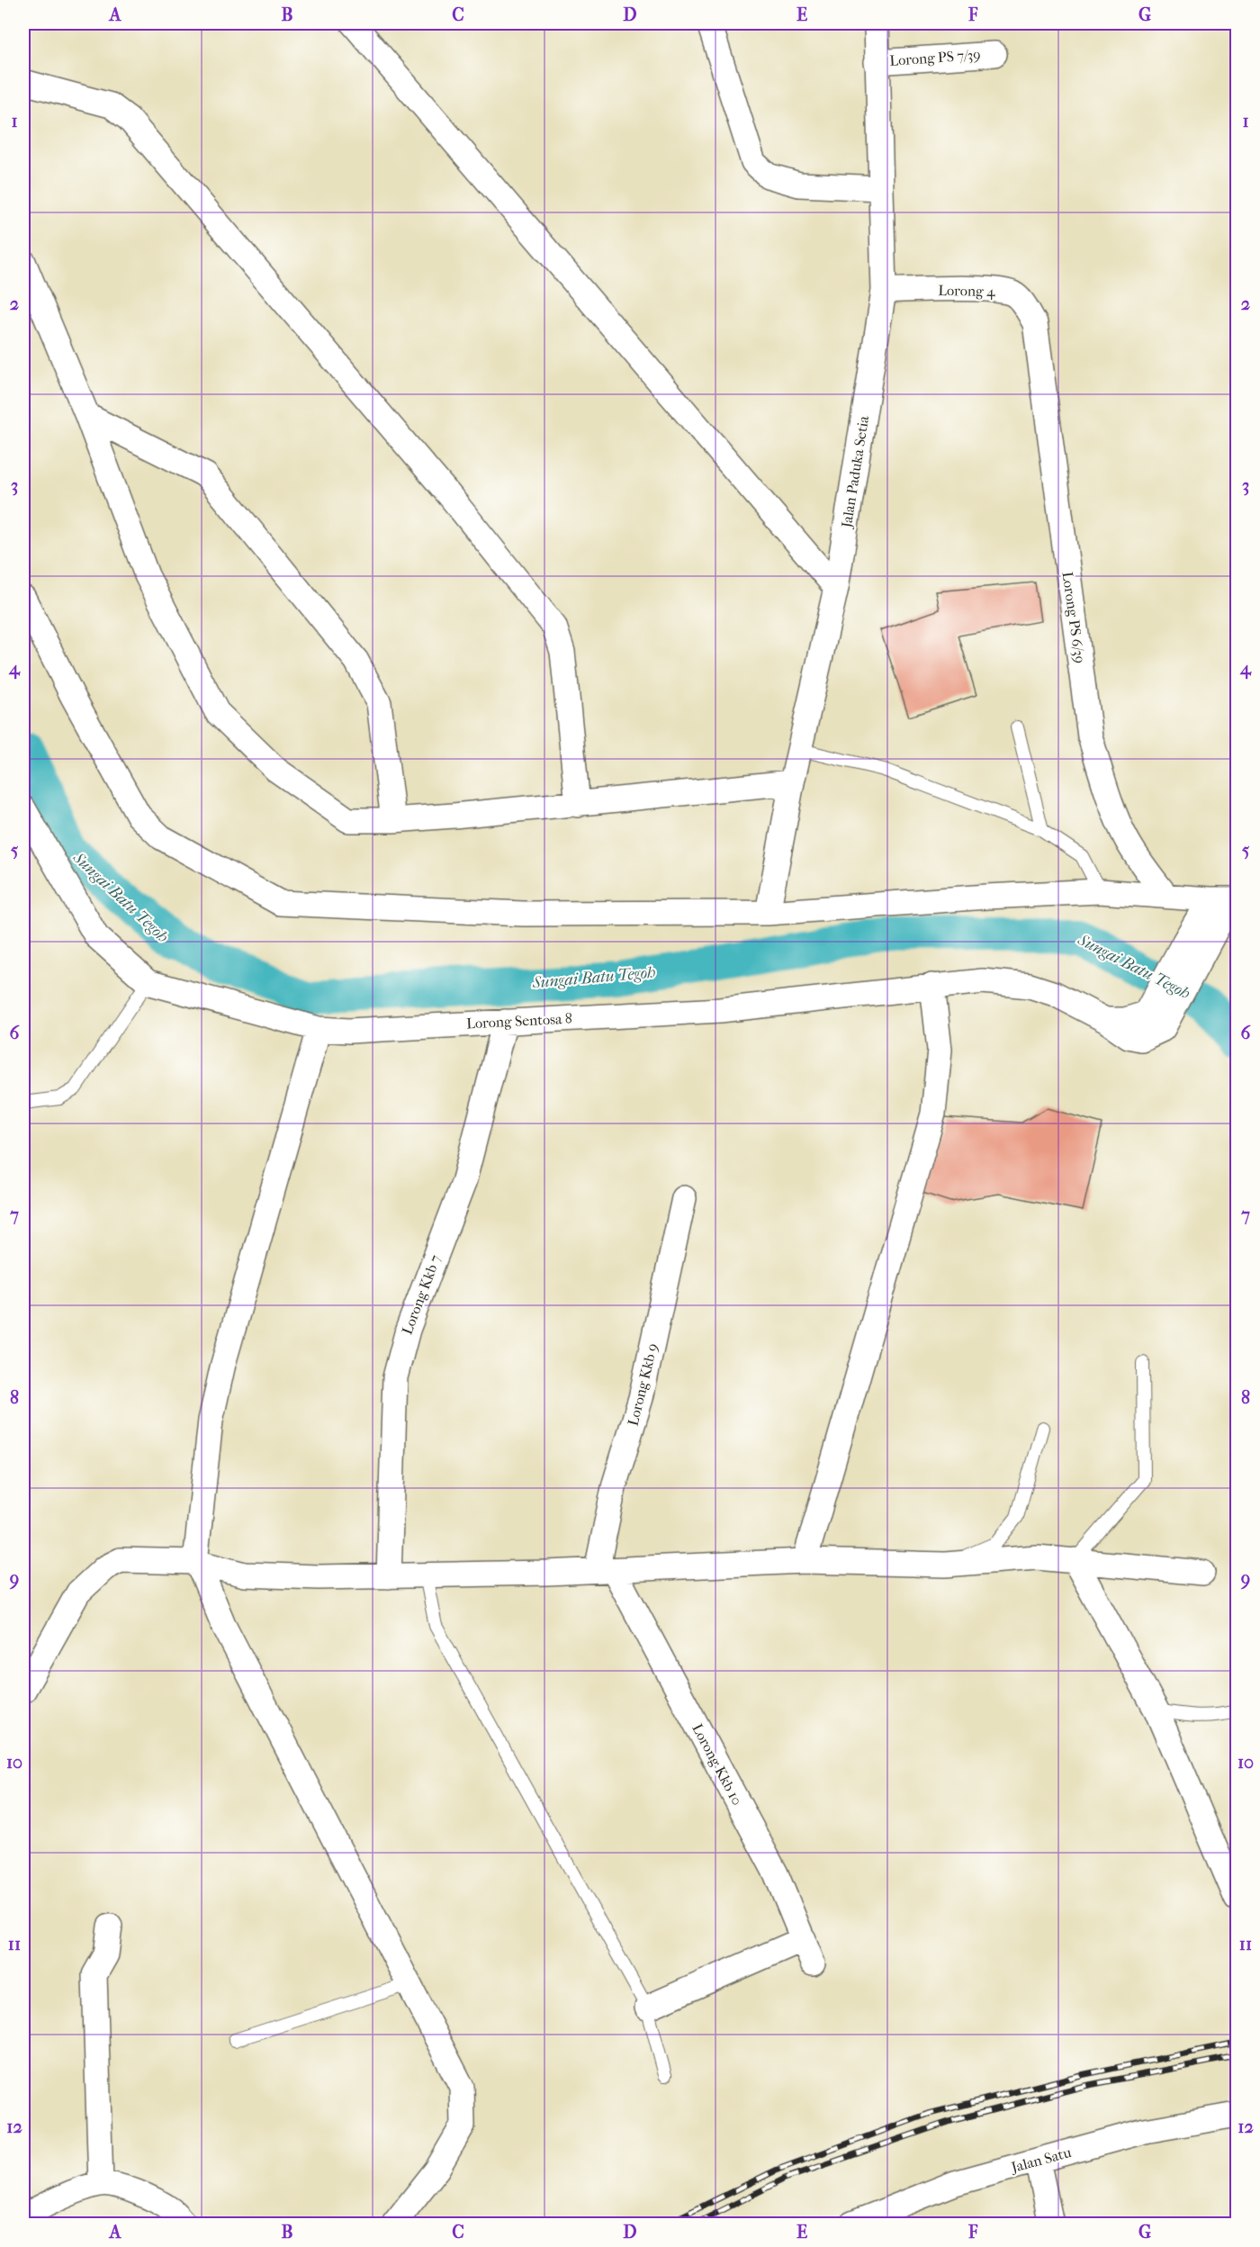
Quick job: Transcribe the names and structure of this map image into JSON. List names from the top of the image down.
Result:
{
  "streets": {
    "street": [
      "Lorong PS 7/39",
      "Lorong 4",
      "Jalan Paduka Setia",
      "Lorong PS 6/39",
      "Lorong Sentosa 8",
      "Lorong Kkb 7",
      "Lorong Kkb 9",
      "Lorong Kkb 10",
      "Jalan Satu"
    ]
  },
  "crossings": [
    ["Lorong PS 7/39", "Jalan Paduka Setia"],
    ["Lorong 4", "Jalan Paduka Setia"],
    ["Lorong 4", "Lorong PS 6/39"],
    ["Lorong Sentosa 8", "Lorong Kkb 7"],
    ["Lorong Kkb 9", "Lorong Kkb 10"]
  ],
  "water": ["Sungai Batu Tegoh"],
  "grid": {
    "columns": [
      "A",
      "B",
      "C",
      "D",
      "E",
      "F",
      "G"
    ],
    "rows": [
      "1",
      "2",
      "3",
      "4",
      "5",
      "6",
      "7",
      "8",
      "9",
      "10",
      "11",
      "12"
    ]
  }
}
